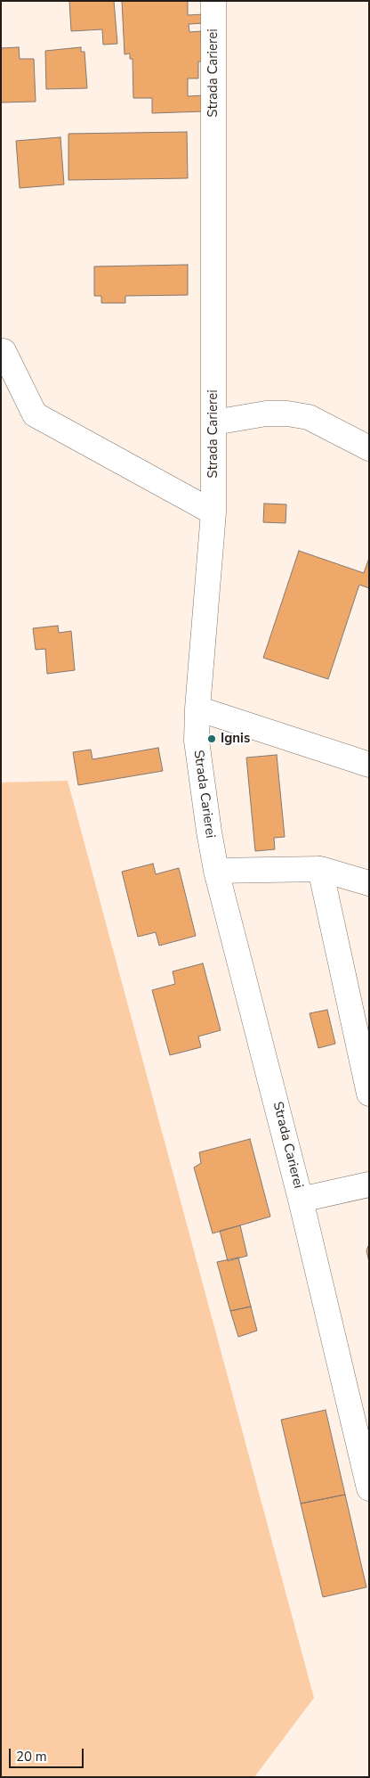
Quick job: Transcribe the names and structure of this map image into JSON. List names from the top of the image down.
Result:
{
  "streets": {
    "street": ["Strada Carierei"]
  },
  "places": ["Ignis"],
  "scale_bar": "20 m"
}
